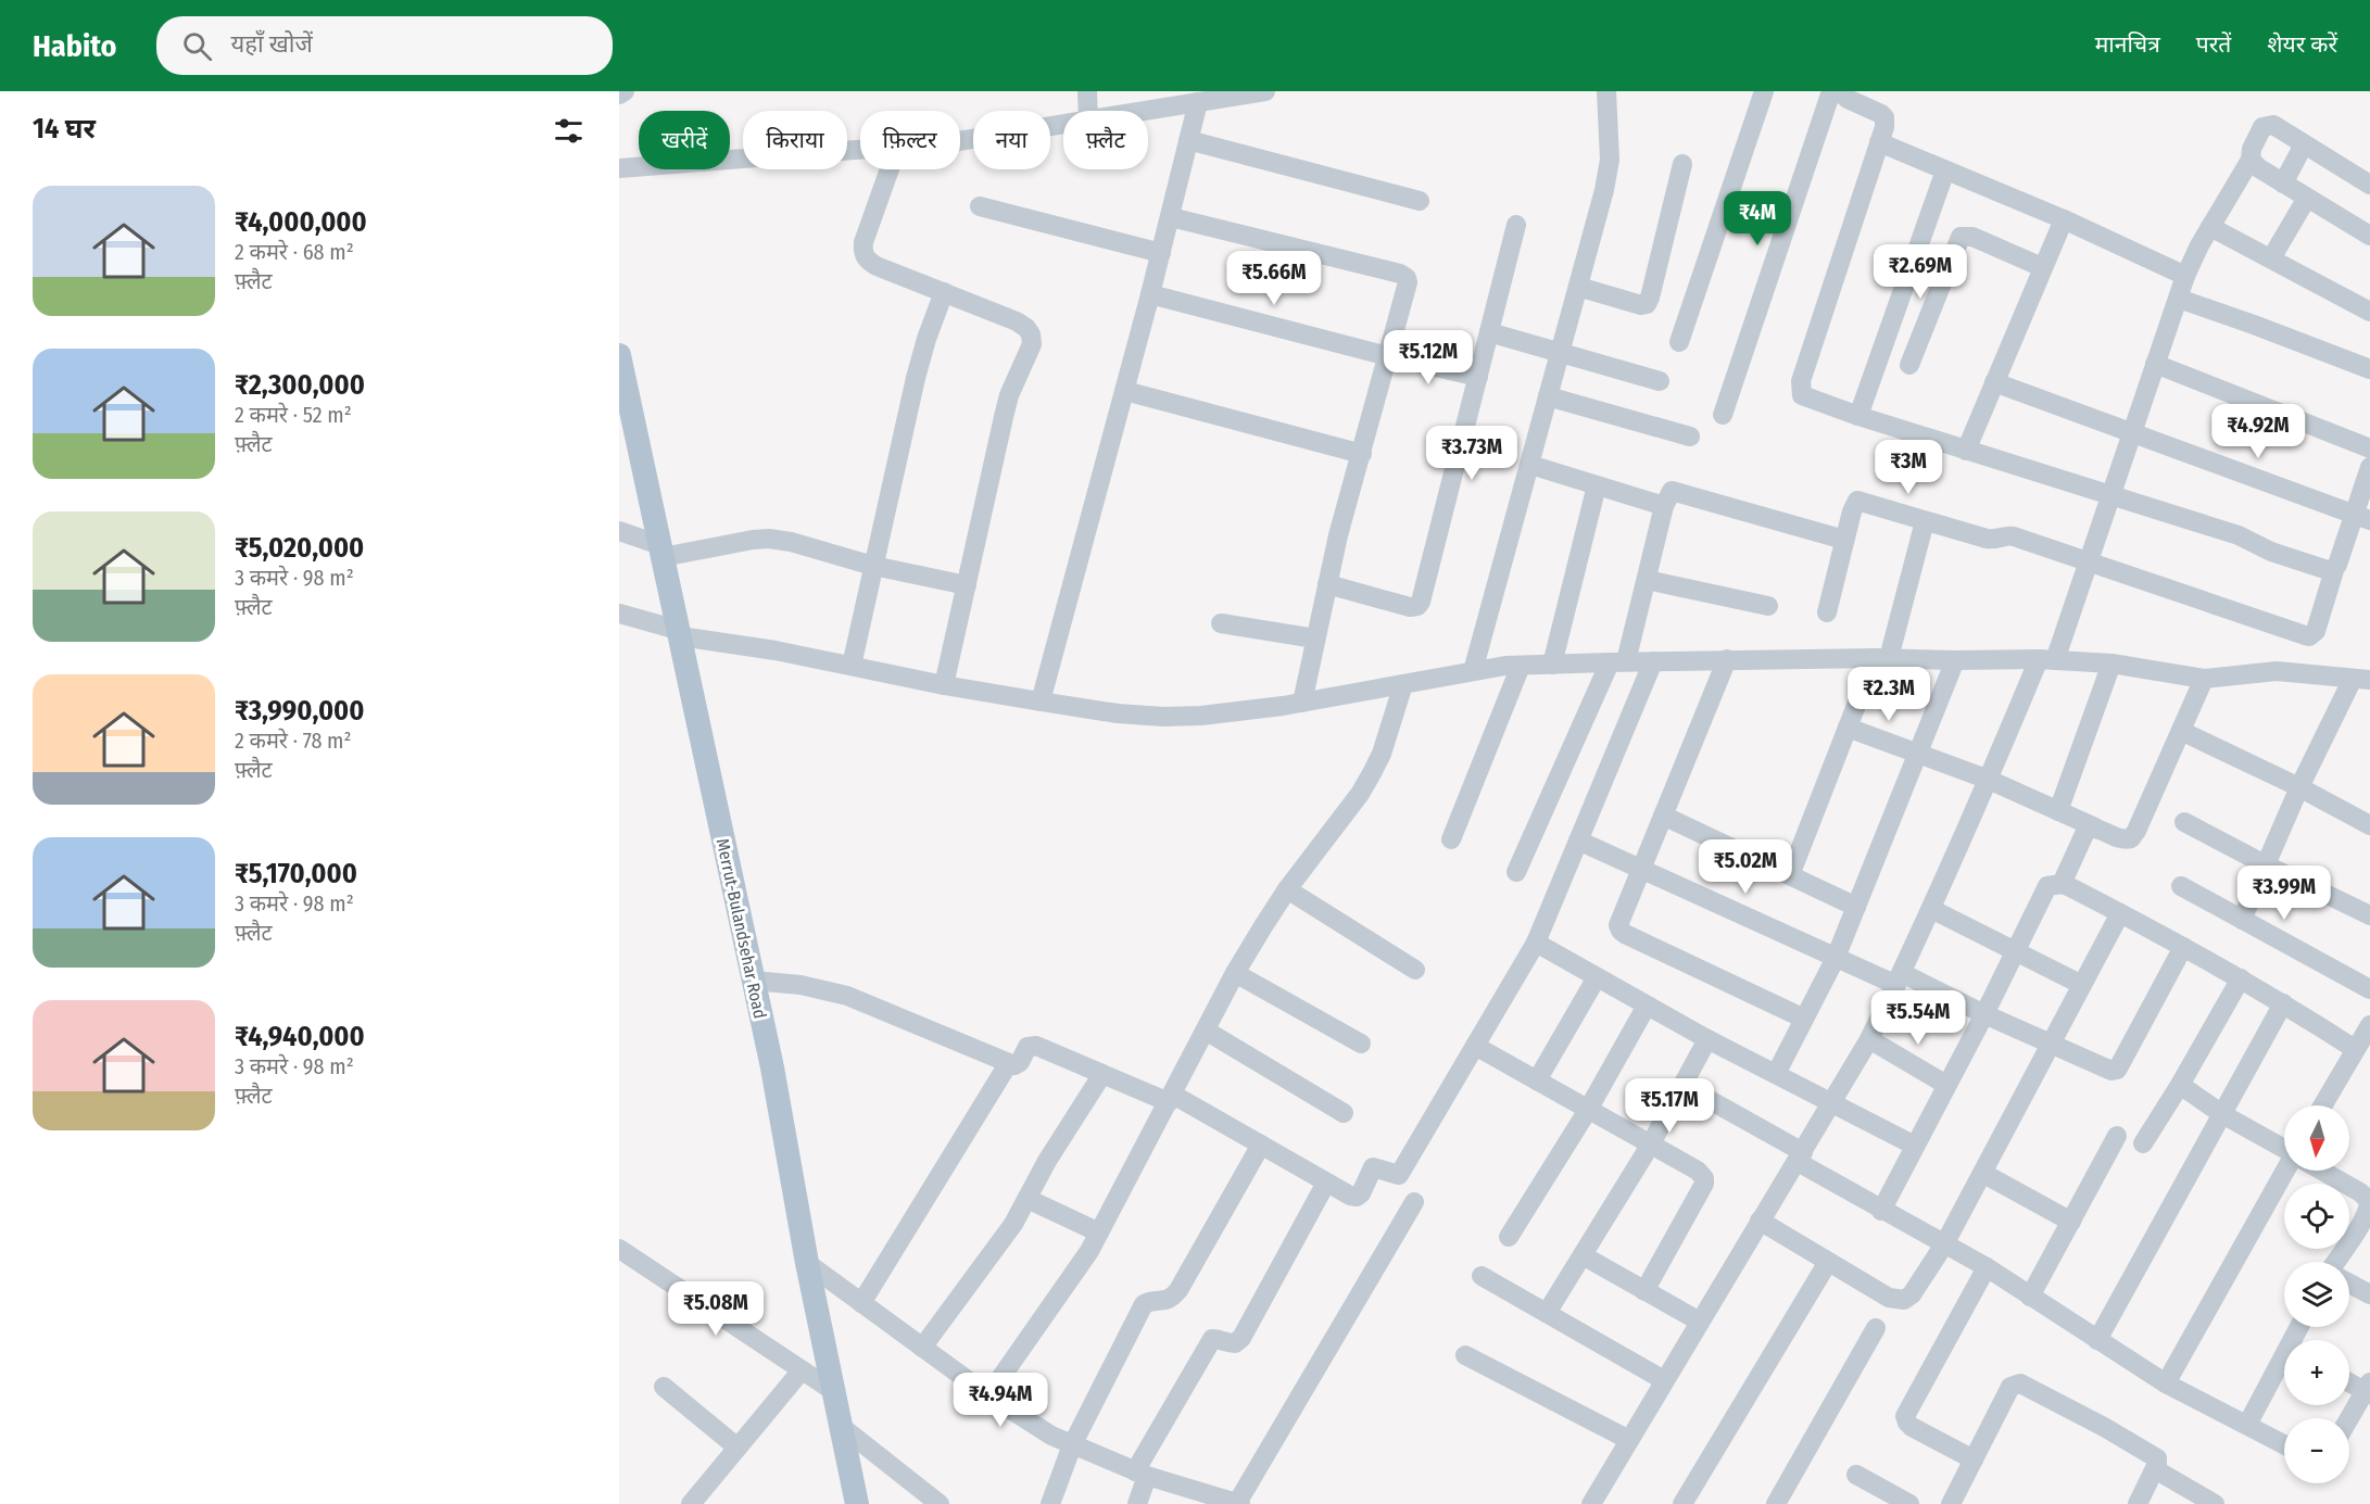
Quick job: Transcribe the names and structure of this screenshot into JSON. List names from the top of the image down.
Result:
{
  "streets": {
    "main road": ["Merrut-Bulandsehar Road"]
  },
  "north": "bottom",
  "page": {
    "header": "Habito",
    "search": "यहाँ खोजें",
    "nav": ["मानचित्र", "परतें", "शेयर करें"],
    "heading": "14 घर",
    "chip": [
      "खरीदें",
      "किराया",
      "फ़िल्टर",
      "नया",
      "फ़्लैट"
    ],
    "list": [
      {
        "name": "₹4,000,000",
        "note": "2 कमरे · 68 m² · फ़्लैट"
      },
      {
        "name": "₹2,300,000",
        "note": "2 कमरे · 52 m² · फ़्लैट"
      },
      {
        "name": "₹5,020,000",
        "note": "3 कमरे · 98 m² · फ़्लैट"
      },
      {
        "name": "₹3,990,000",
        "note": "2 कमरे · 78 m² · फ़्लैट"
      },
      {
        "name": "₹5,170,000",
        "note": "3 कमरे · 98 m² · फ़्लैट"
      },
      {
        "name": "₹4,940,000",
        "note": "3 कमरे · 98 m² · फ़्लैट"
      }
    ],
    "price": [
      "₹4M",
      "₹2.69M",
      "₹5.66M",
      "₹5.12M",
      "₹4.92M",
      "₹3.73M",
      "₹3M",
      "₹2.3M",
      "₹5.02M",
      "₹3.99M",
      "₹5.54M",
      "₹5.17M",
      "₹5.08M",
      "₹4.94M"
    ],
    "map_buttons": ["+", "−"]
  }
}
